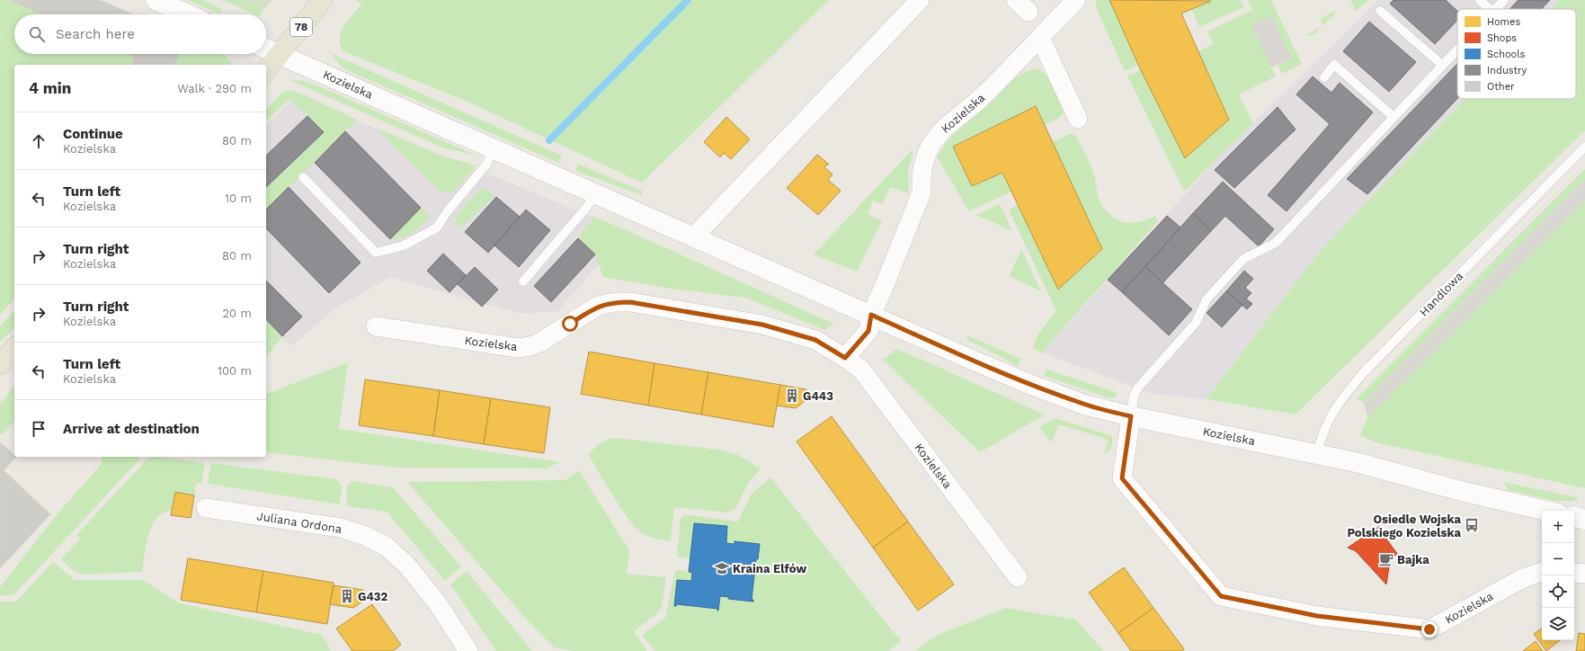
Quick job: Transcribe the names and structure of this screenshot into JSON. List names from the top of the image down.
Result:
{
  "streets": {
    "main road": ["78"],
    "street": ["Kozielska", "Juliana Ordona"],
    "lane": ["Handlowa"]
  },
  "crossings": [
    ["78", "Kozielska"],
    ["Kozielska", "Handlowa"]
  ],
  "places": {
    "building": ["G443", "G432"],
    "bus stop": ["Osiedle Wojska Polskiego Kozielska"],
    "cafe": ["Bajka"],
    "school or university": ["Kraina Elfów"]
  },
  "legend": [
    "Homes",
    "Shops",
    "Schools",
    "Industry",
    "Other"
  ],
  "page": {
    "search": "Search here",
    "heading": ["4 min", "Walk · 290 m"],
    "list": [
      ["Continue", "Kozielska", "80 m"],
      ["Turn left", "Kozielska", "10 m"],
      ["Turn right", "Kozielska", "80 m"],
      ["Turn right", "Kozielska", "20 m"],
      ["Turn left", "Kozielska", "100 m"],
      "Arrive at destination"
    ],
    "map_buttons": ["+", "−"]
  }
}
